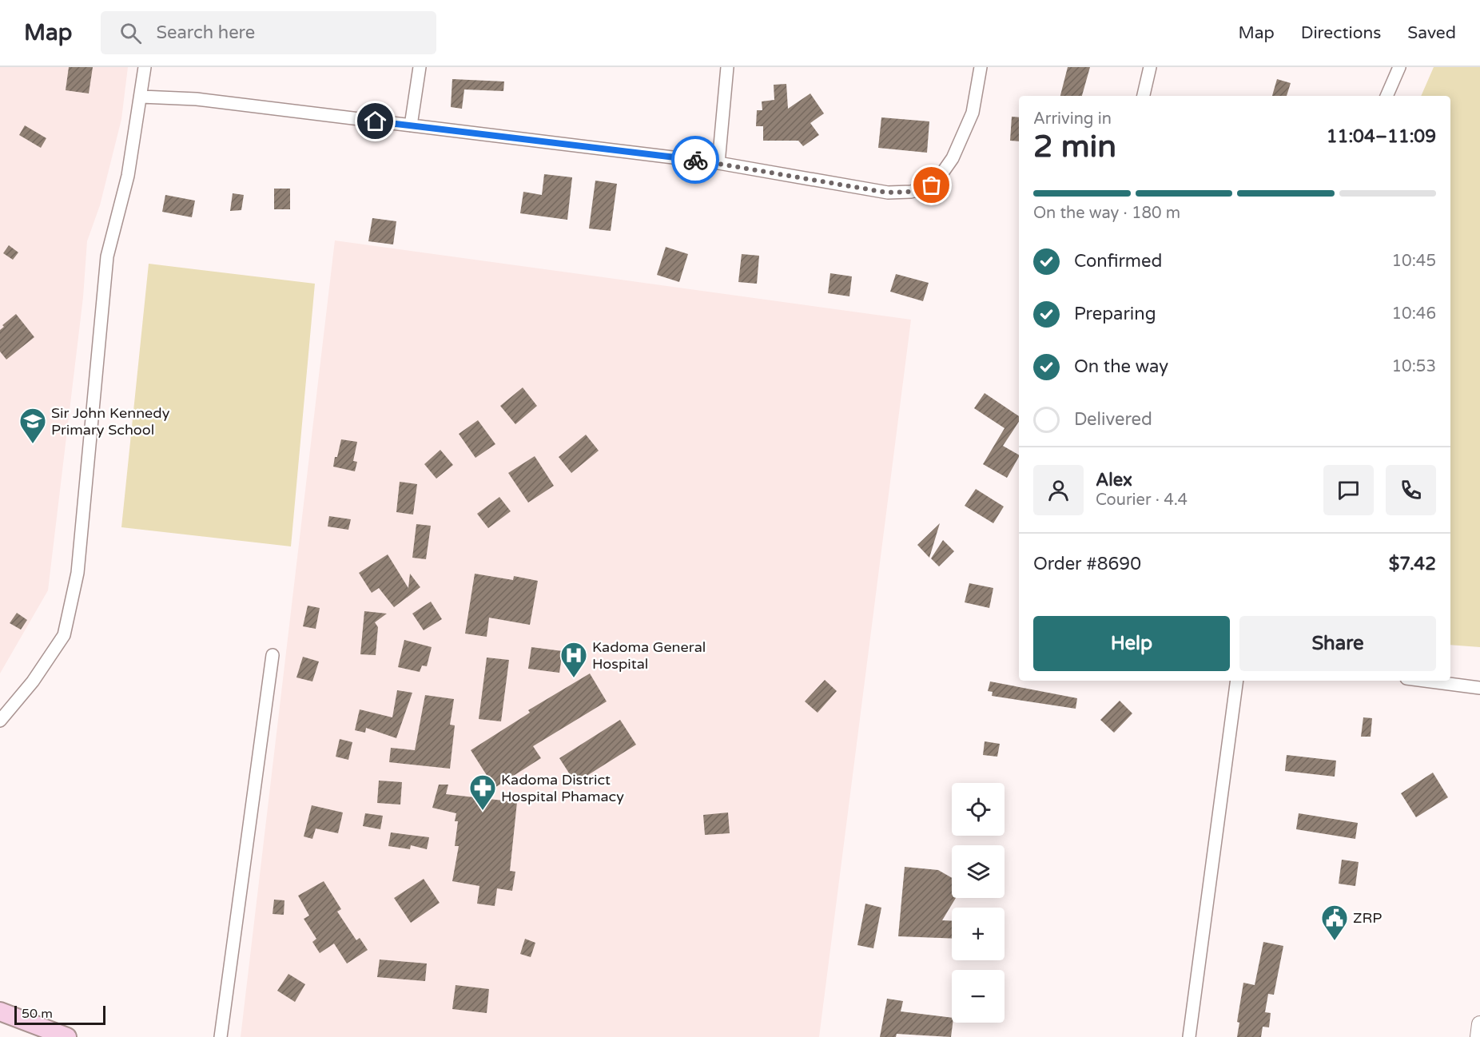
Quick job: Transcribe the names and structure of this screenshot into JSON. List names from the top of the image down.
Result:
{
  "places": {
    "school or university": ["Sir John Kennedy Primary School"],
    "hospital": ["Kadoma General Hospital"],
    "pharmacy": ["Kadoma District Hospital Phamacy"],
    "public building": ["ZRP"]
  },
  "scale_bar": "50 m",
  "page": {
    "header": "Map",
    "search": "Search here",
    "nav": ["Map", "Directions", "Saved"],
    "heading": ["2 min", "Arriving in", "11:04–11:09"],
    "panel": [
      "Alex",
      "Courier · 4.4",
      "Order #8690",
      "$7.42"
    ],
    "bar": "On the way · 180 m",
    "list": [
      ["Confirmed", "10:45"],
      ["Preparing", "10:46"],
      ["On the way", "10:53"],
      "Delivered"
    ],
    "buttons": ["Help", "Share"],
    "map_buttons": ["+", "−"],
    "scale": "50 m"
  }
}
